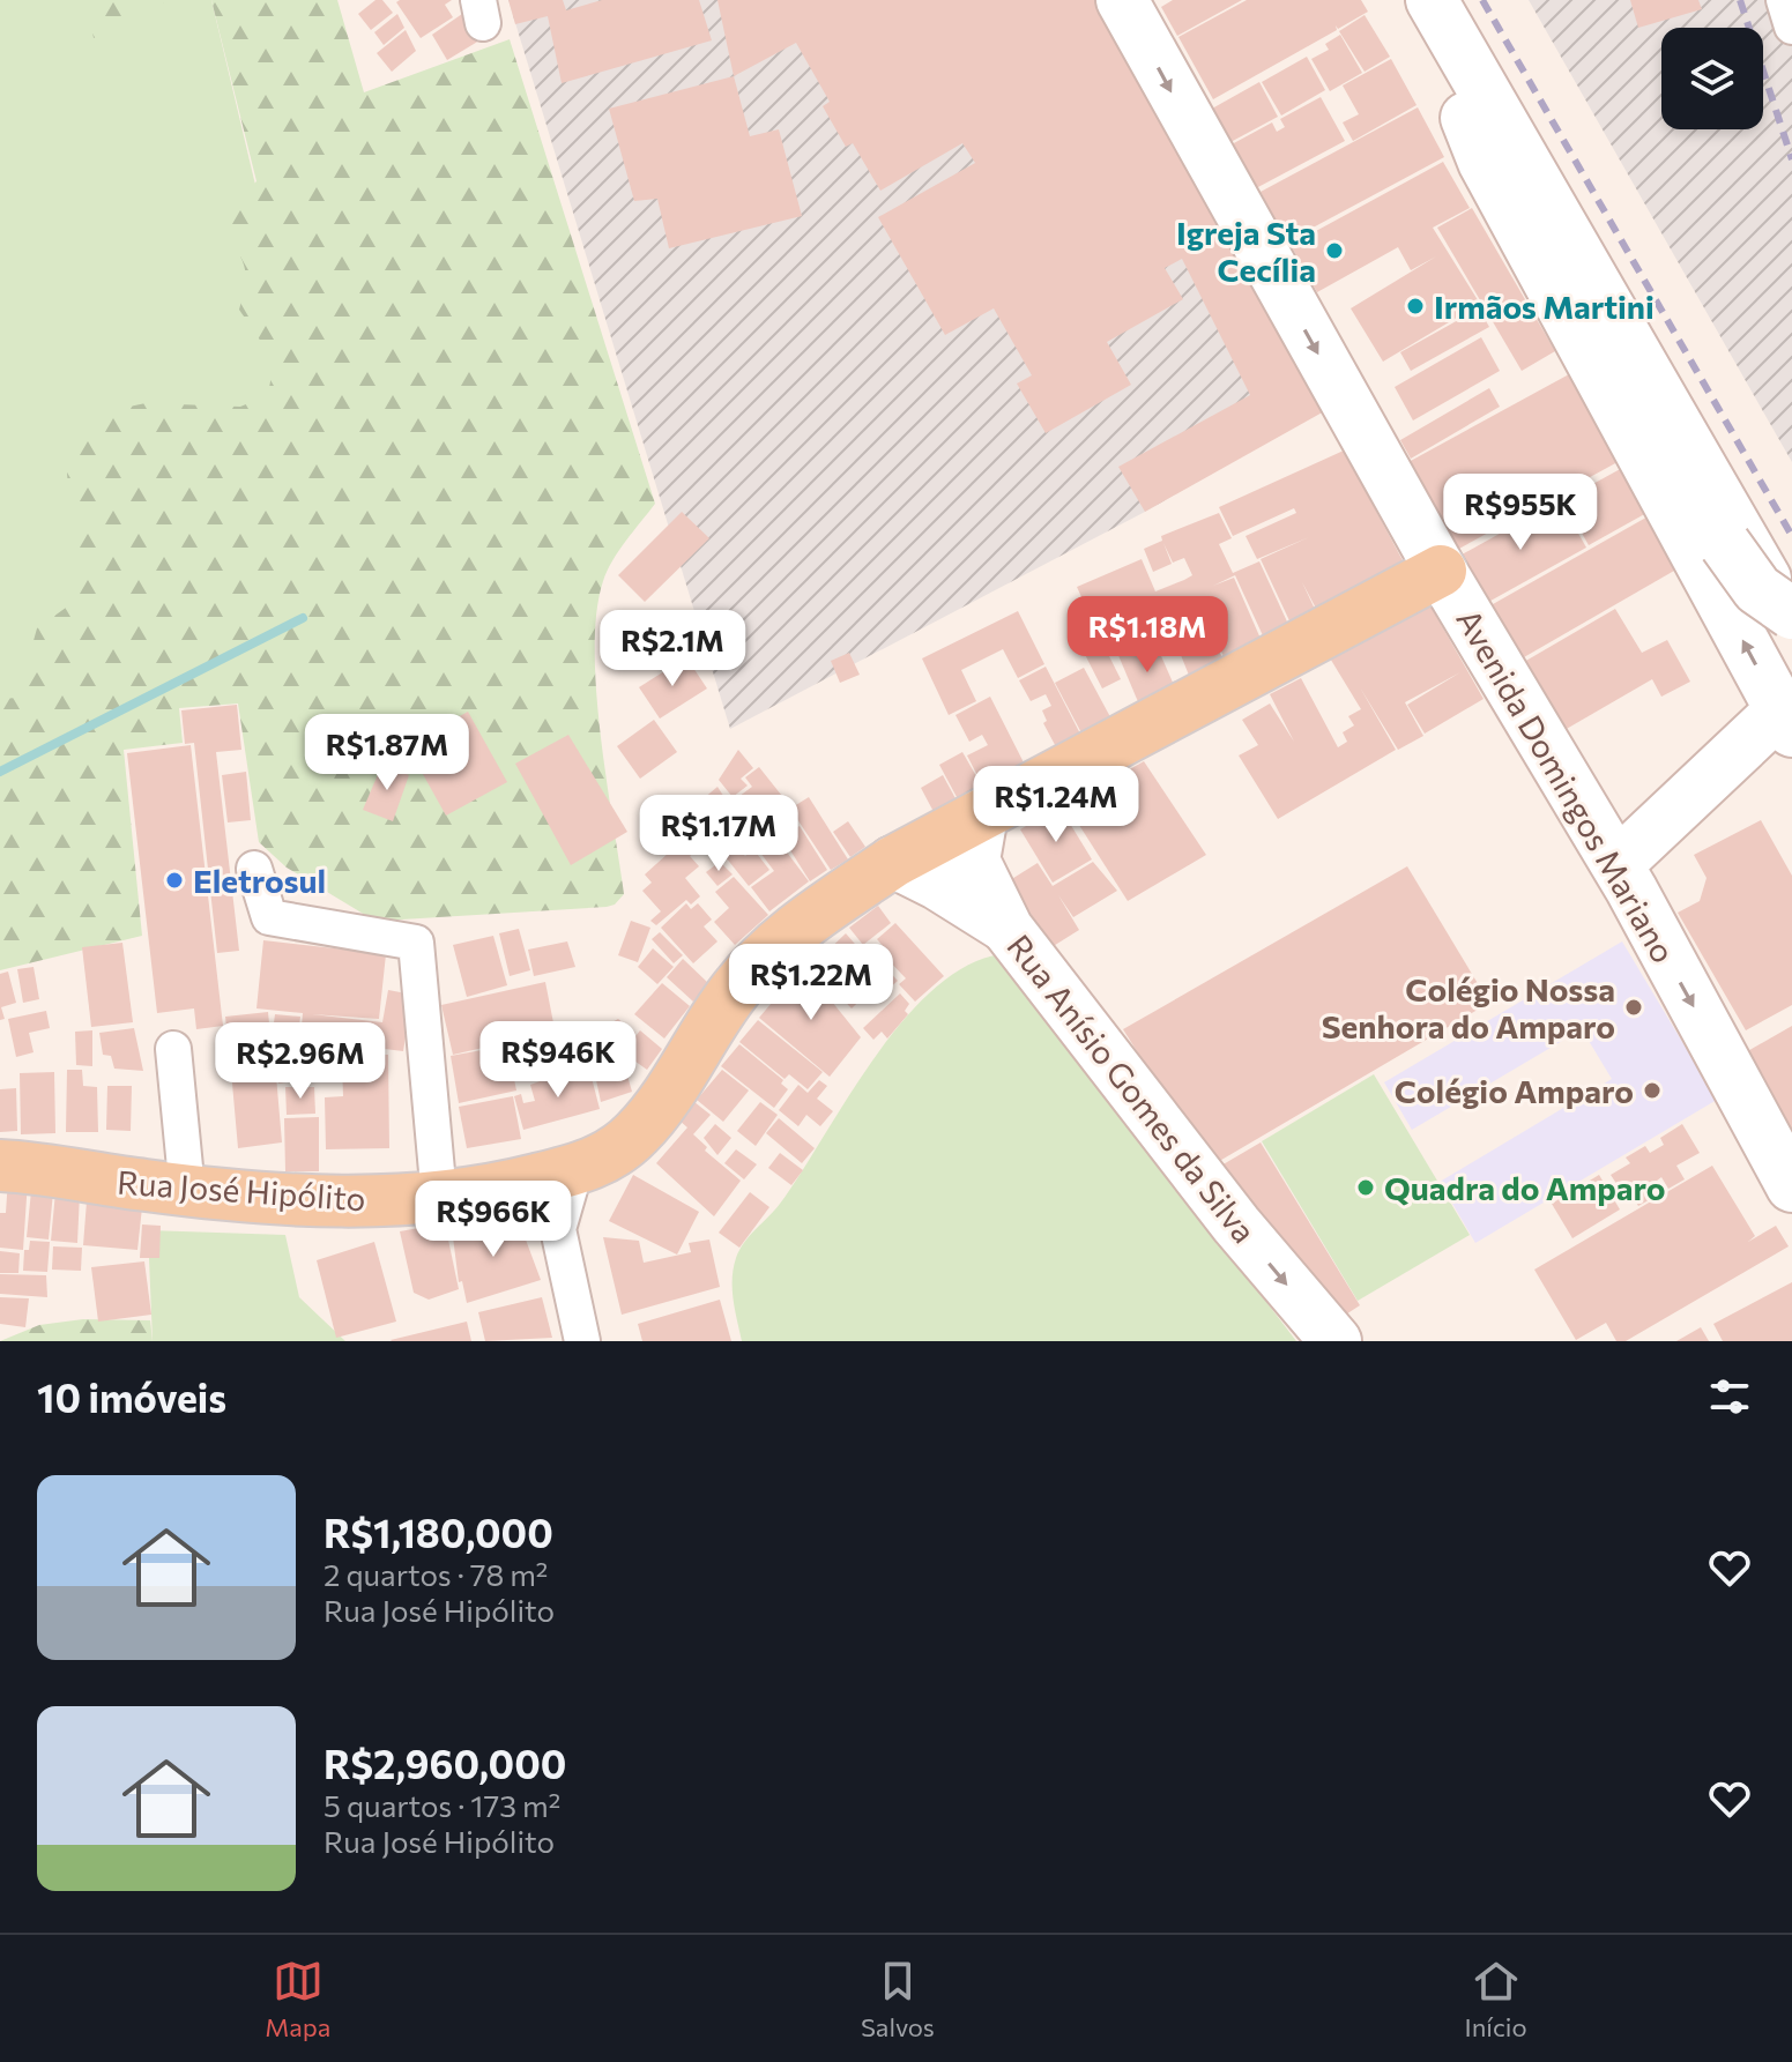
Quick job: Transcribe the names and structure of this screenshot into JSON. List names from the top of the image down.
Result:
{
  "streets": {
    "main road": ["Rua José Hipólito"],
    "street": ["Avenida Domingos Mariano", "Rua Anísio Gomes da Silva"]
  },
  "crossings": [
    ["Avenida Domingos Mariano", "Rua José Hipólito"],
    ["Rua Anísio Gomes da Silva", "Rua José Hipólito"]
  ],
  "one_way": ["Rua Anísio Gomes da Silva"],
  "places": [
    "Igreja Sta Cecília",
    "Irmãos Martini",
    "Eletrosul",
    "Colégio Nossa Senhora do Amparo",
    "Colégio Amparo",
    "Quadra do Amparo"
  ],
  "page": {
    "price": [
      "R$955K",
      "R$1.18M",
      "R$2.1M",
      "R$1.87M",
      "R$1.24M",
      "R$1.17M",
      "R$1.22M",
      "R$946K",
      "R$2.96M",
      "R$966K"
    ],
    "heading": "10 imóveis",
    "list": [
      {
        "name": "R$1,180,000",
        "note": "2 quartos · 78 m² · Rua José Hipólito"
      },
      {
        "name": "R$2,960,000",
        "note": "5 quartos · 173 m² · Rua José Hipólito"
      }
    ],
    "tabs": ["Mapa", "Salvos", "Início"]
  }
}
